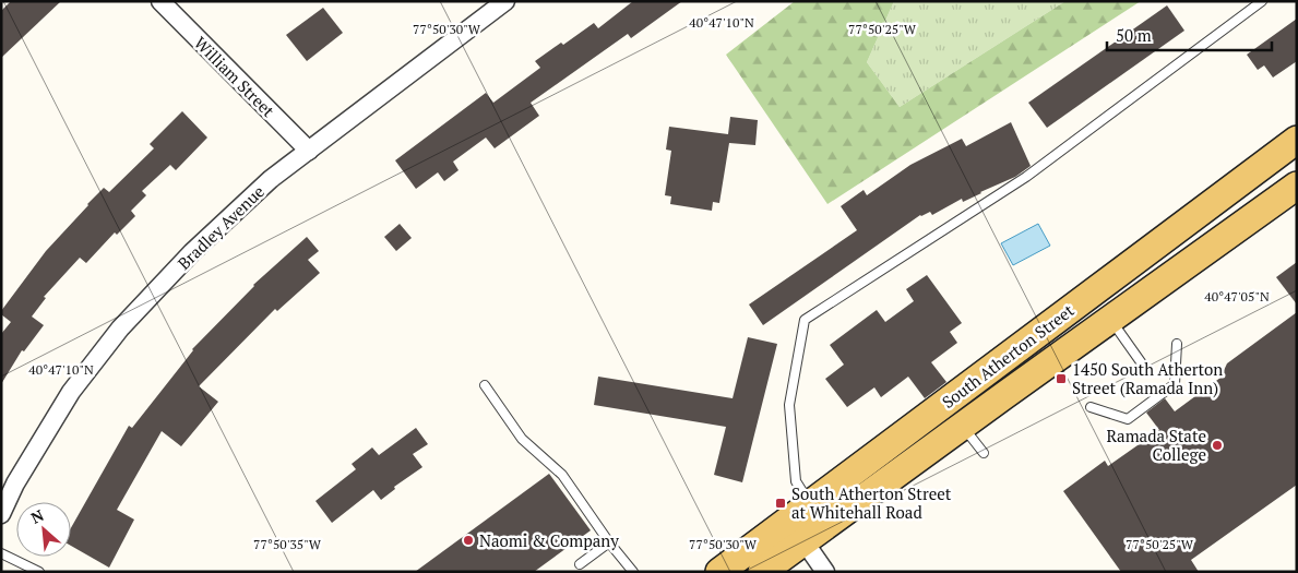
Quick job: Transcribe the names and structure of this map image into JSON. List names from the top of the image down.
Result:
{
  "streets": {
    "main road": ["South Atherton Street"],
    "street": ["William Street", "Bradley Avenue"]
  },
  "crossings": [
    ["William Street", "Bradley Avenue"]
  ],
  "places": {
    "transit": ["1450 South Atherton Street (Ramada Inn)", "South Atherton Street at Whitehall Road"],
    "other": ["Ramada State College", "Naomi & Company"]
  },
  "scale_bar": "50 m",
  "north": "top left",
  "coordinates": [
    "40°47'10\"N",
    "77°50'30\"W",
    "77°50'25\"W",
    "40°47'05\"N",
    "77°50'35\"W"
  ]
}
